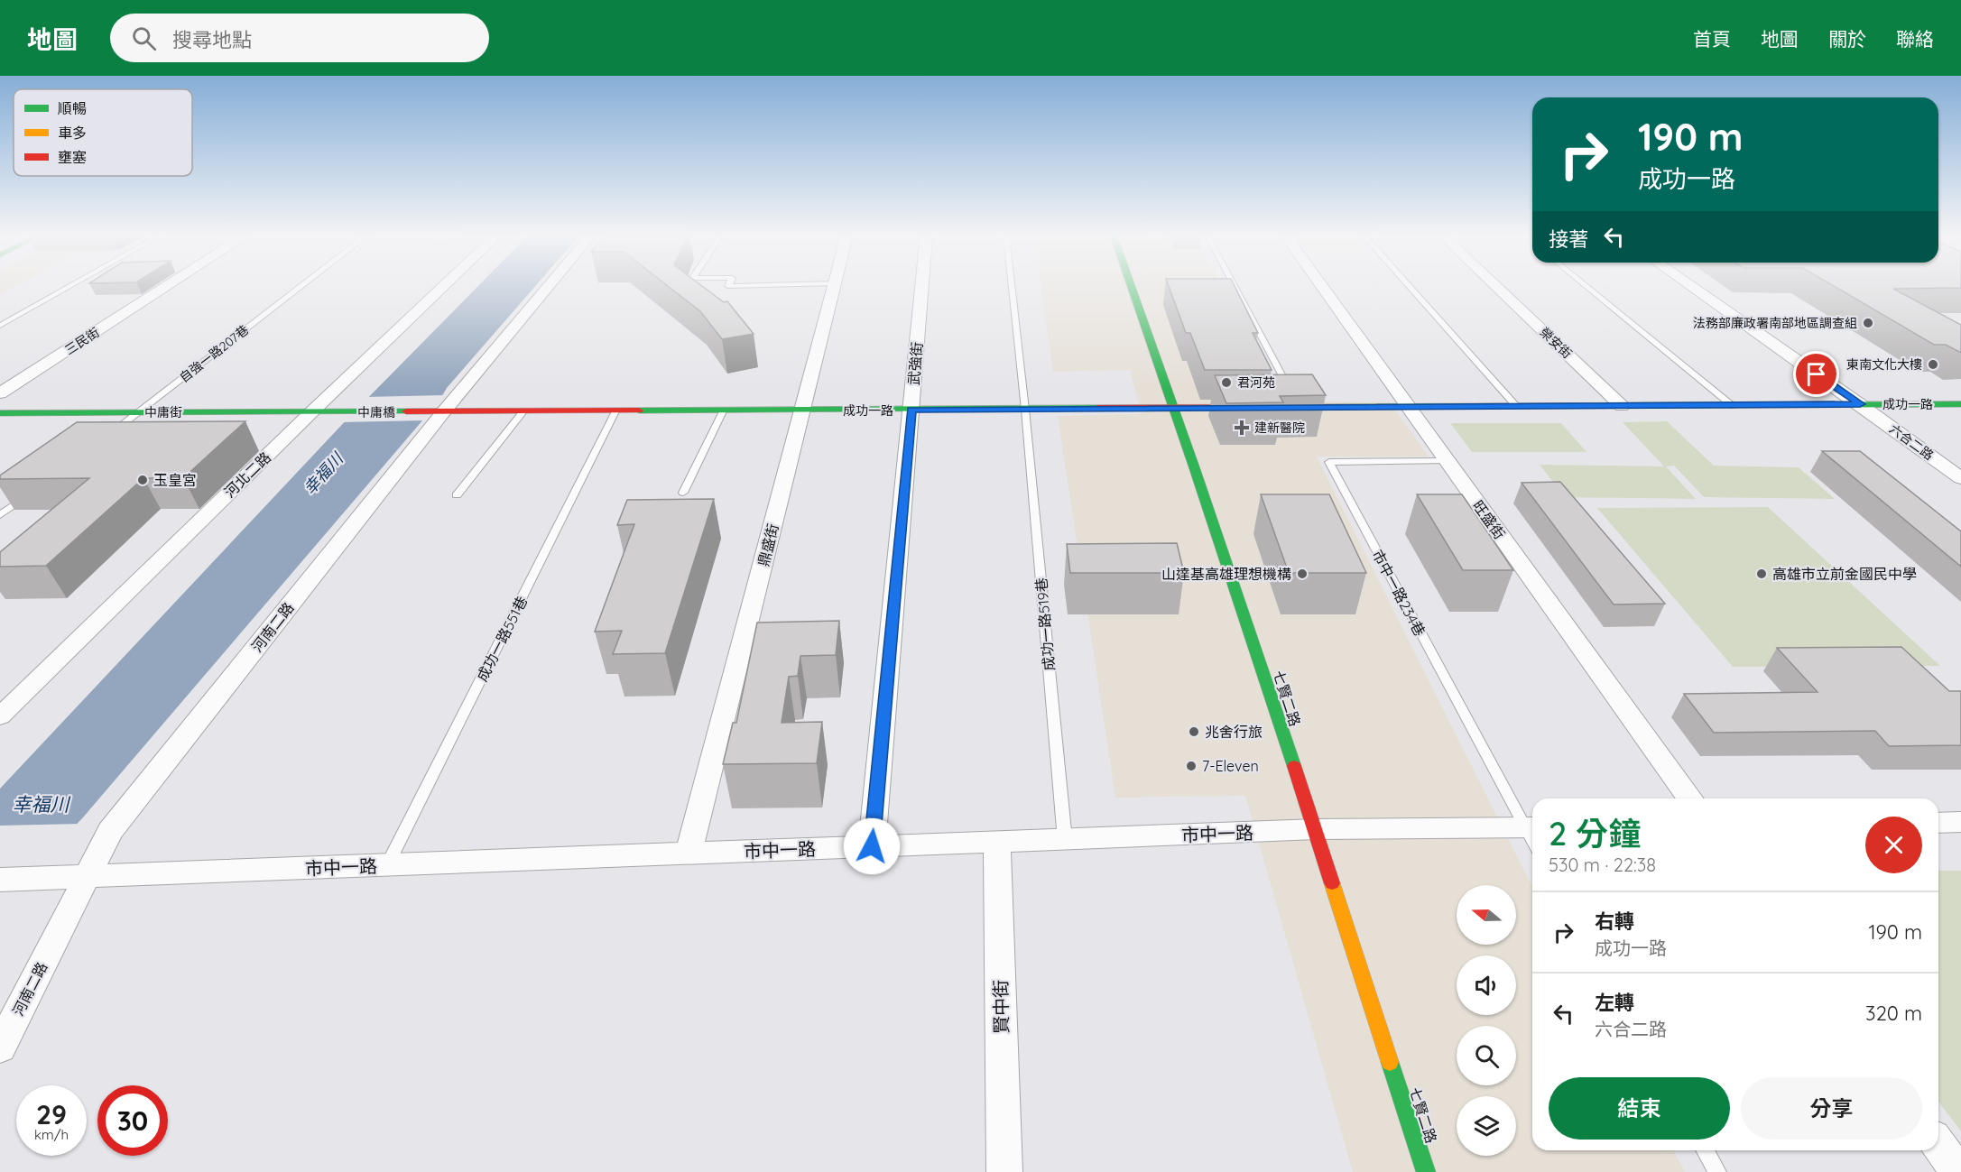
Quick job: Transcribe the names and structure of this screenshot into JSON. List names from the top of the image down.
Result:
{
  "streets": {
    "street": [
      "三民街",
      "榮安街",
      "武強街",
      "成功一路",
      "中庸街",
      "中庸橋",
      "六合二路",
      "河北二路",
      "旺盛街",
      "鼎盛街",
      "河南二路",
      "七賢二路",
      "市中一路",
      "賢中街"
    ],
    "lane": [
      "自強一路207巷",
      "市中一路234巷",
      "成功一路519巷",
      "成功一路551巷"
    ]
  },
  "crossings": [
    ["榮安街", "成功一路"],
    ["自強一路207巷", "中庸街"],
    ["武強街", "成功一路"],
    ["武強街", "市中一路"],
    ["成功一路", "中庸橋"],
    ["成功一路", "六合二路"],
    ["成功一路", "旺盛街"],
    ["成功一路", "鼎盛街"],
    ["成功一路", "成功一路519巷"],
    ["成功一路", "河南二路"],
    ["成功一路", "成功一路551巷"],
    ["成功一路", "七賢二路"],
    ["中庸街", "中庸橋"],
    ["中庸街", "河北二路"],
    ["中庸橋", "河北二路"],
    ["中庸橋", "河南二路"],
    ["旺盛街", "市中一路234巷"],
    ["鼎盛街", "市中一路"],
    ["市中一路234巷", "市中一路"],
    ["成功一路519巷", "市中一路"],
    ["河南二路", "市中一路"],
    ["成功一路551巷", "市中一路"],
    ["七賢二路", "市中一路"],
    ["市中一路", "賢中街"]
  ],
  "water": ["幸福川"],
  "places": {
    "other": [
      "法務部廉政署南部地區調查組",
      "東南文化大樓",
      "君河苑",
      "玉皇宮",
      "山達基高雄理想機構",
      "高雄市立前金國民中學",
      "兆舍行旅",
      "7-Eleven"
    ],
    "health": ["建新醫院"]
  },
  "legend": ["順暢", "車多", "壅塞"],
  "north": "left",
  "page": {
    "header": "地圖",
    "search": "搜尋地點",
    "nav": [
      "首頁",
      "地圖",
      "關於",
      "聯絡"
    ],
    "turn": ["190 m", "成功一路"],
    "then": "接著",
    "heading": ["2 分鐘", "530 m · 22:38"],
    "list": [
      {
        "name": "右轉",
        "note": "成功一路",
        "value": "190 m"
      },
      {
        "name": "左轉",
        "note": "六合二路",
        "value": "320 m"
      }
    ],
    "buttons": ["結束", "分享"],
    "speed": "29 km/h",
    "limit": "30"
  }
}
